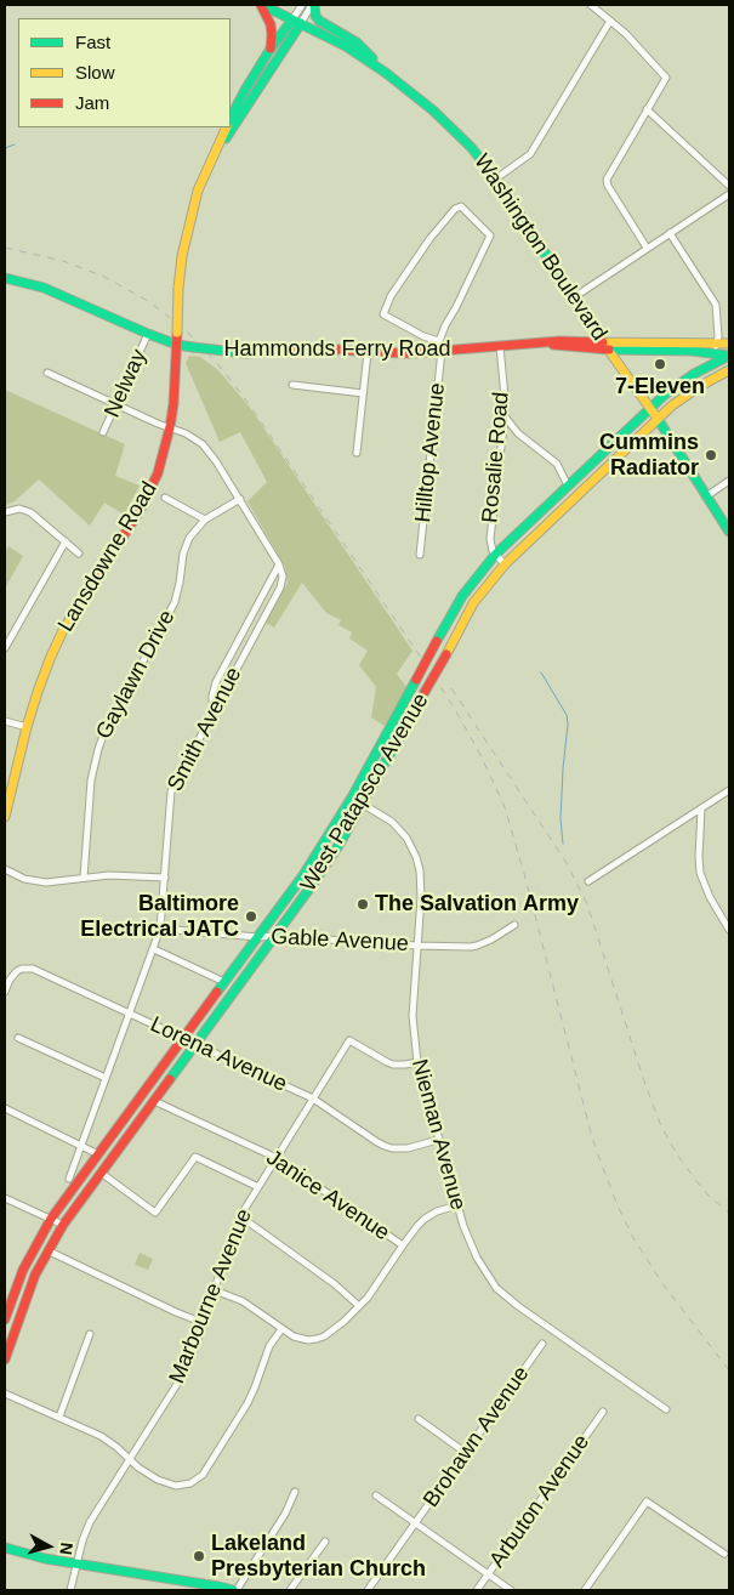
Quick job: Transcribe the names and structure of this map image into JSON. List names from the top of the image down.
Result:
{
  "streets": {
    "main road": [
      "Washington Boulevard",
      "Hammonds Ferry Road",
      "Lansdowne Road",
      "West Patapsco Avenue"
    ],
    "street": [
      "Nelway",
      "Hilltop Avenue",
      "Rosalie Road",
      "Gaylawn Drive",
      "Smith Avenue",
      "Gable Avenue",
      "Lorena Avenue",
      "Nieman Avenue",
      "Janice Avenue",
      "Marbourne Avenue",
      "Brohawn Avenue",
      "Arbuton Avenue"
    ]
  },
  "crossings": [
    ["Washington Boulevard", "Hammonds Ferry Road"],
    ["Washington Boulevard", "Lansdowne Road"],
    ["Washington Boulevard", "West Patapsco Avenue"],
    ["Hammonds Ferry Road", "Nelway"],
    ["Hammonds Ferry Road", "Hilltop Avenue"],
    ["Hammonds Ferry Road", "Rosalie Road"],
    ["Hammonds Ferry Road", "Lansdowne Road"],
    ["Rosalie Road", "West Patapsco Avenue"],
    ["Smith Avenue", "Gable Avenue"],
    ["Smith Avenue", "Lorena Avenue"],
    ["West Patapsco Avenue", "Gable Avenue"],
    ["West Patapsco Avenue", "Lorena Avenue"],
    ["West Patapsco Avenue", "Nieman Avenue"],
    ["West Patapsco Avenue", "Janice Avenue"],
    ["Gable Avenue", "Nieman Avenue"],
    ["Lorena Avenue", "Nieman Avenue"],
    ["Lorena Avenue", "Marbourne Avenue"],
    ["Nieman Avenue", "Marbourne Avenue"],
    ["Janice Avenue", "Marbourne Avenue"]
  ],
  "places": [
    "7-Eleven",
    "Cummins Radiator",
    "The Salvation Army",
    "Baltimore Electrical JATC",
    "Lakeland Presbyterian Church"
  ],
  "legend": ["Fast", "Slow", "Jam"],
  "north": "right"
}
